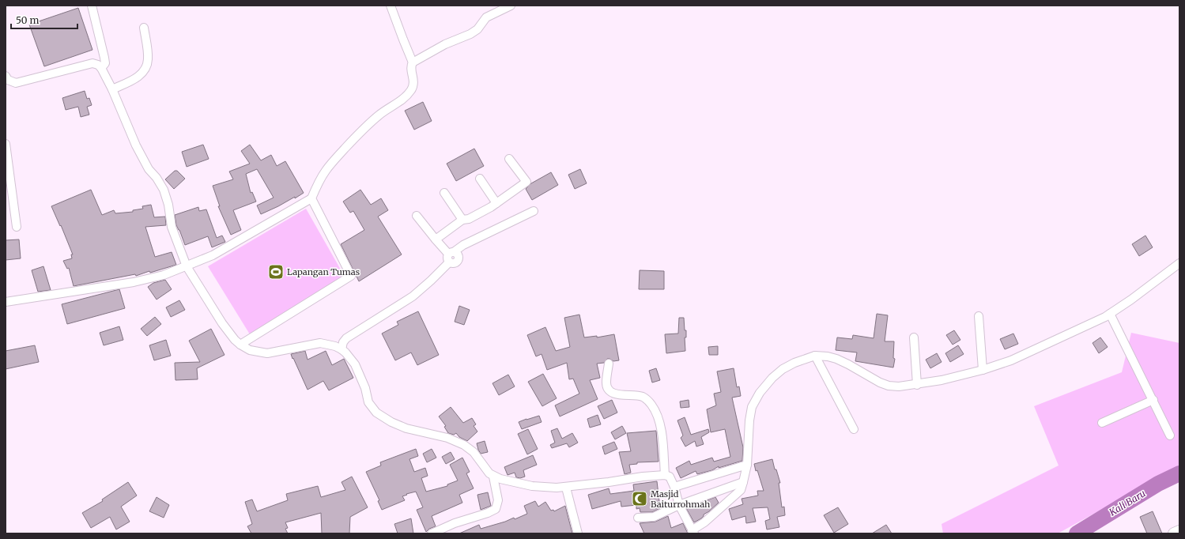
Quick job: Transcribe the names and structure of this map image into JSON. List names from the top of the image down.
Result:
{
  "water": ["Kali Baru"],
  "places": {
    "sports": ["Lapangan Tumas"],
    "mosque": ["Masjid Baiturrohmah"]
  },
  "scale_bar": "50 m"
}
